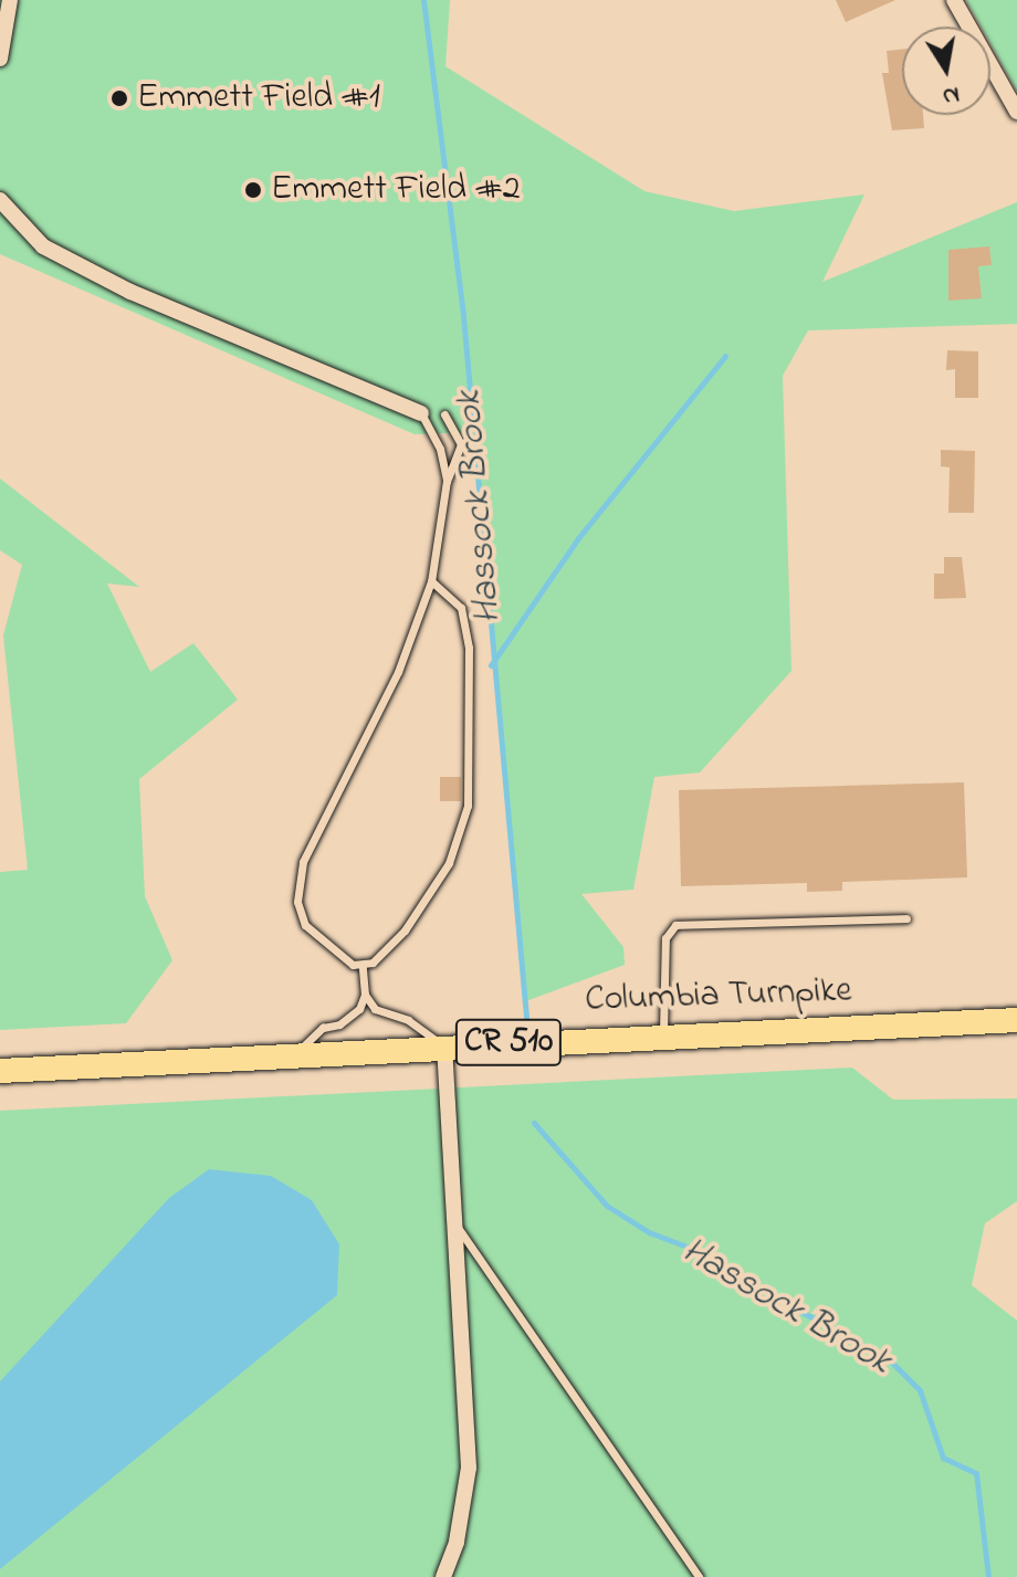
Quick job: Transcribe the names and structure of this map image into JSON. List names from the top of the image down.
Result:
{
  "streets": {
    "main road": ["Columbia Turnpike", "CR 510"]
  },
  "water": ["Hassock Brook"],
  "places": ["Emmett Field #1", "Emmett Field #2"],
  "north": "bottom"
}
